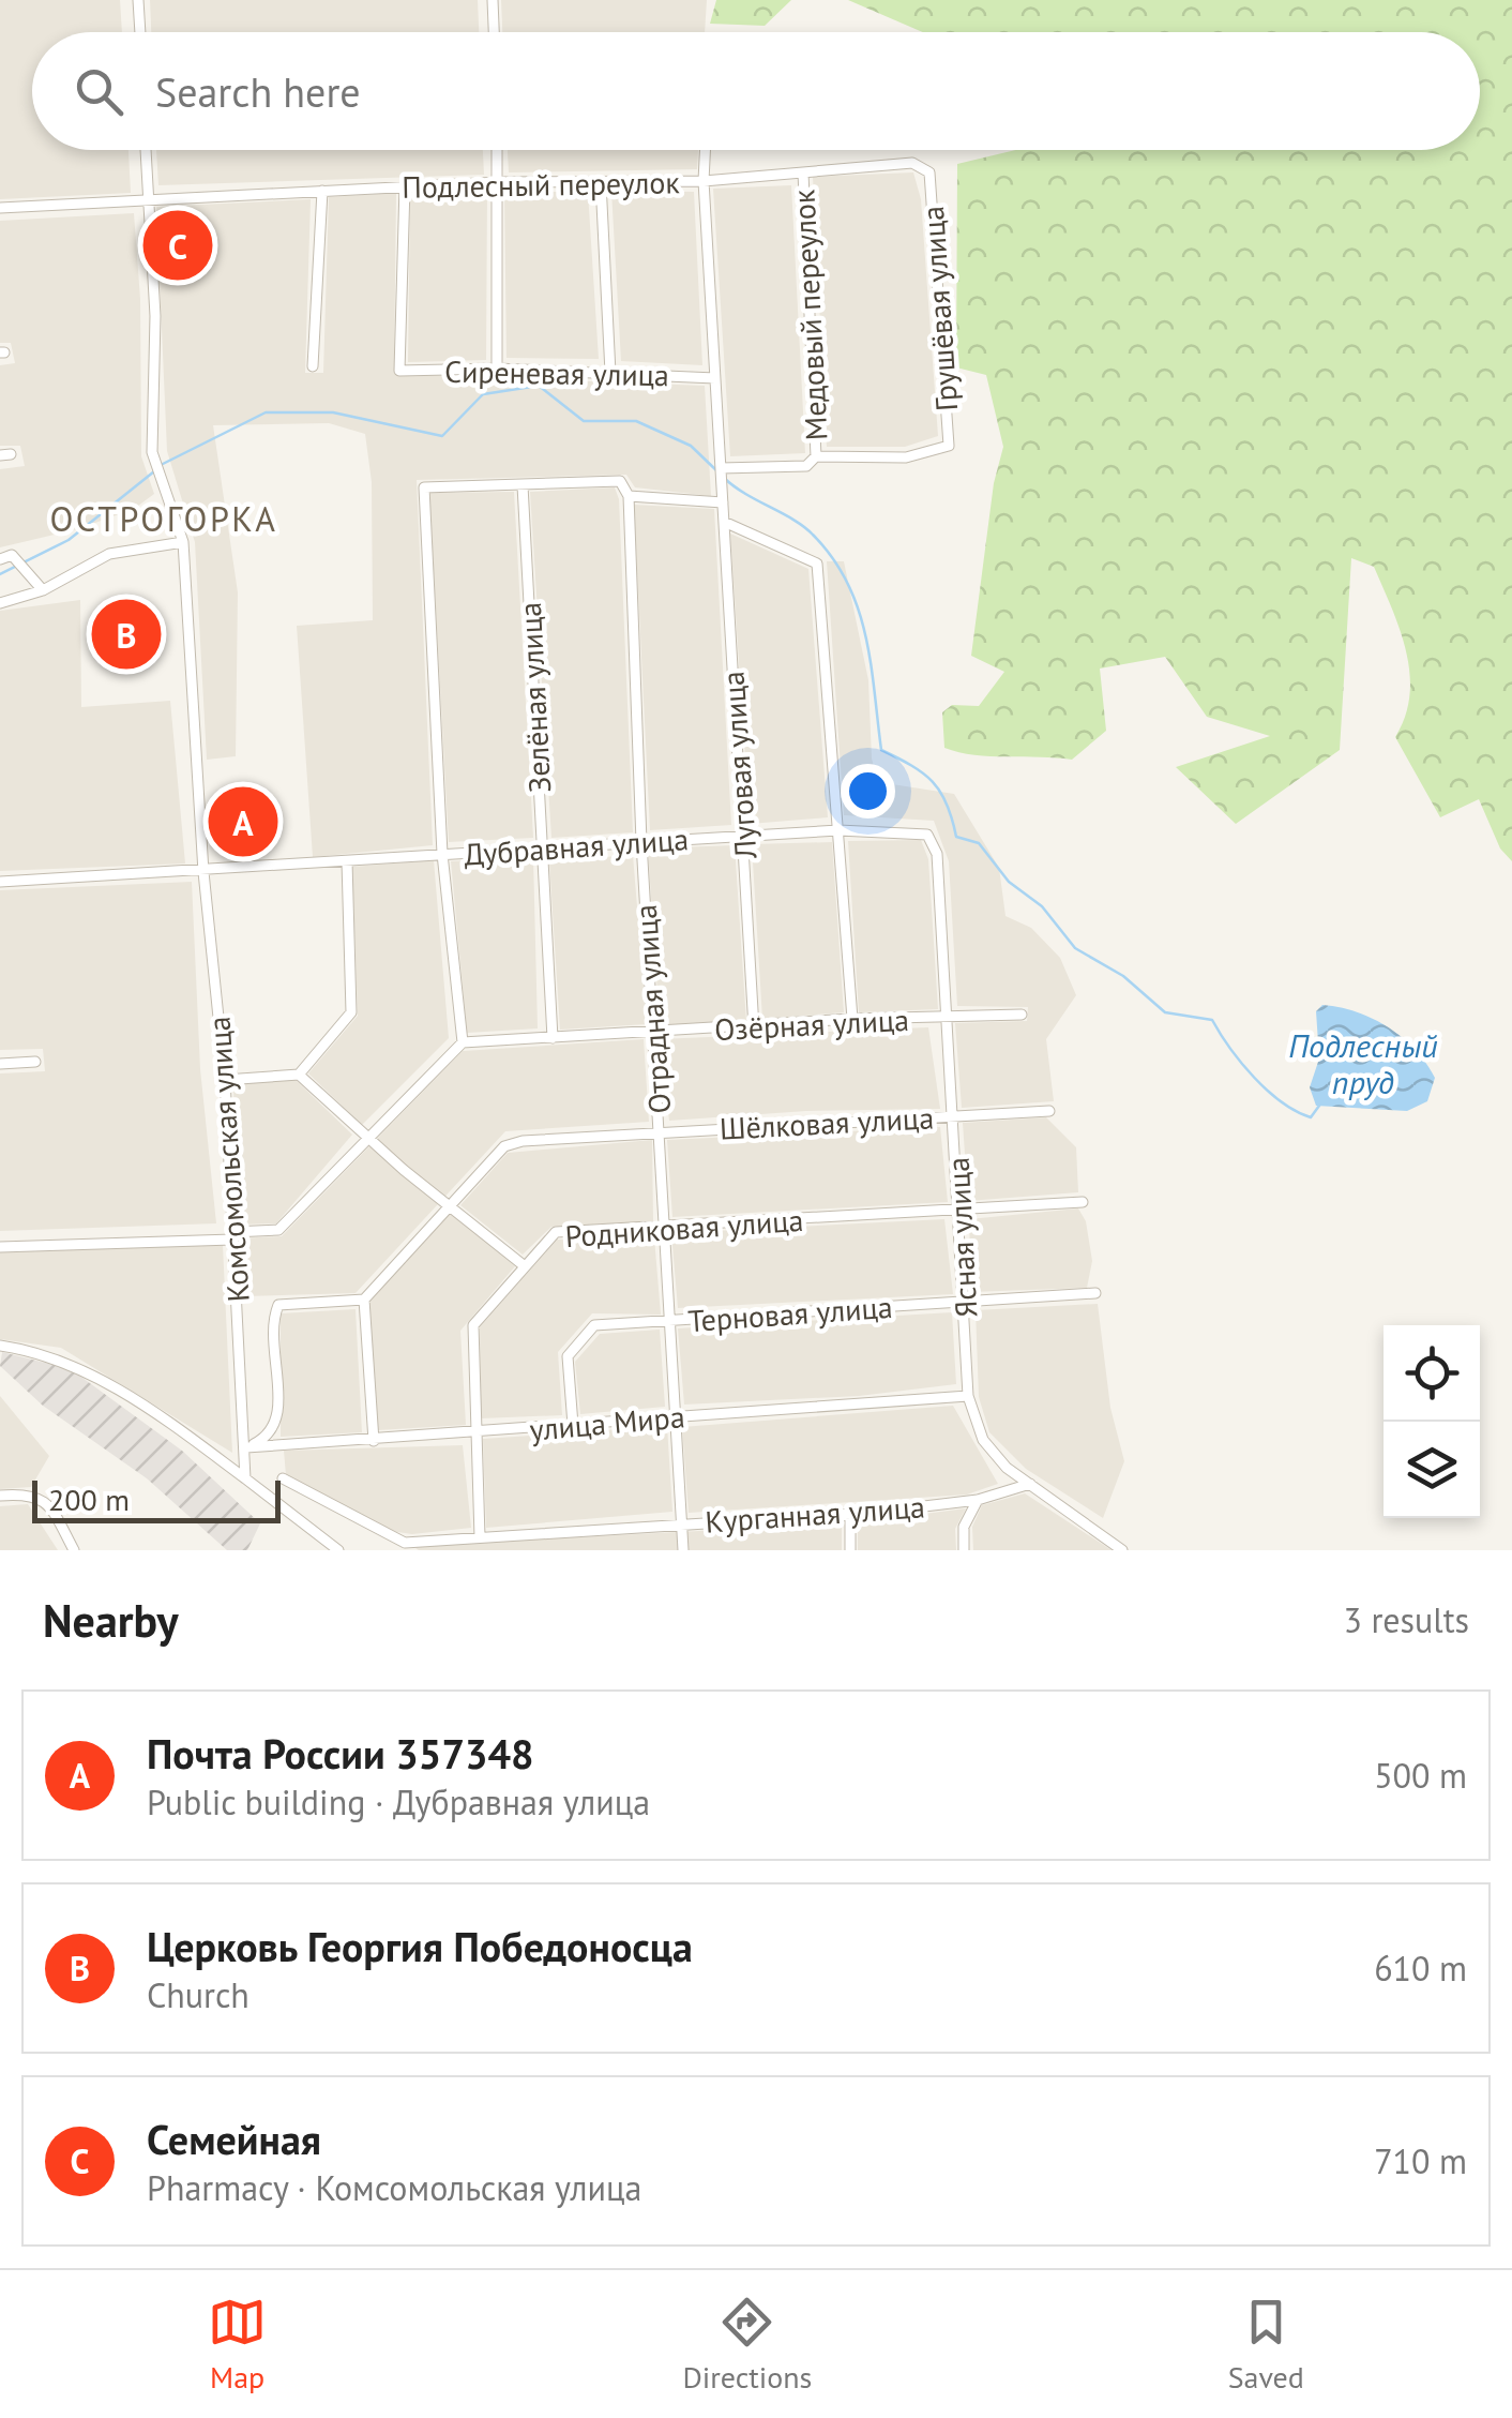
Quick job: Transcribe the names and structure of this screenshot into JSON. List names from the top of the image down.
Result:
{
  "streets": {
    "street": [
      "Подлесный переулок",
      "Грушёвая улица",
      "Медовый переулок",
      "Сиреневая улица",
      "Зелёная улица",
      "Луговая улица",
      "Дубравная улица",
      "Отрадная улица",
      "Озёрная улица",
      "Шёлковая улица",
      "Комсомольская улица",
      "Родниковая улица",
      "Ясная улица",
      "Терновая улица",
      "улица Мира",
      "Курганная улица"
    ]
  },
  "crossings": [
    ["Подлесный переулок", "Грушёвая улица"],
    ["Подлесный переулок", "Медовый переулок"],
    ["Подлесный переулок", "Сиреневая улица"],
    ["Подлесный переулок", "Комсомольская улица"],
    ["Грушёвая улица", "Медовый переулок"],
    ["Зелёная улица", "Дубравная улица"],
    ["Зелёная улица", "Озёрная улица"],
    ["Луговая улица", "Дубравная улица"],
    ["Луговая улица", "Озёрная улица"],
    ["Дубравная улица", "Отрадная улица"],
    ["Дубравная улица", "Комсомольская улица"],
    ["Дубравная улица", "Ясная улица"],
    ["Отрадная улица", "Озёрная улица"],
    ["Отрадная улица", "Шёлковая улица"],
    ["Отрадная улица", "Родниковая улица"],
    ["Отрадная улица", "Терновая улица"],
    ["Отрадная улица", "улица Мира"],
    ["Отрадная улица", "Курганная улица"],
    ["Озёрная улица", "Ясная улица"],
    ["Шёлковая улица", "Ясная улица"],
    ["Комсомольская улица", "улица Мира"],
    ["Родниковая улица", "Ясная улица"],
    ["Родниковая улица", "улица Мира"],
    ["Родниковая улица", "Курганная улица"],
    ["Ясная улица", "Терновая улица"],
    ["Ясная улица", "улица Мира"],
    ["Ясная улица", "Курганная улица"],
    ["Терновая улица", "улица Мира"]
  ],
  "districts": ["ОСТРОГОРКА"],
  "water": ["Подлесный пруд"],
  "scale_bar": "200 m",
  "page": {
    "search": "Search here",
    "pins": ["C", "B", "A"],
    "scale": "200 m",
    "heading": ["Nearby", "3 results"],
    "list": [
      {
        "mark": "A",
        "name": "Почта России 357348",
        "note": "Public building · Дубравная улица",
        "value": "500 m"
      },
      {
        "mark": "B",
        "name": "Церковь Георгия Победоносца",
        "note": "Church",
        "value": "610 m"
      },
      {
        "mark": "C",
        "name": "Семейная",
        "note": "Pharmacy · Комсомольская улица",
        "value": "710 m"
      }
    ],
    "nav": ["Map", "Directions", "Saved"]
  }
}
